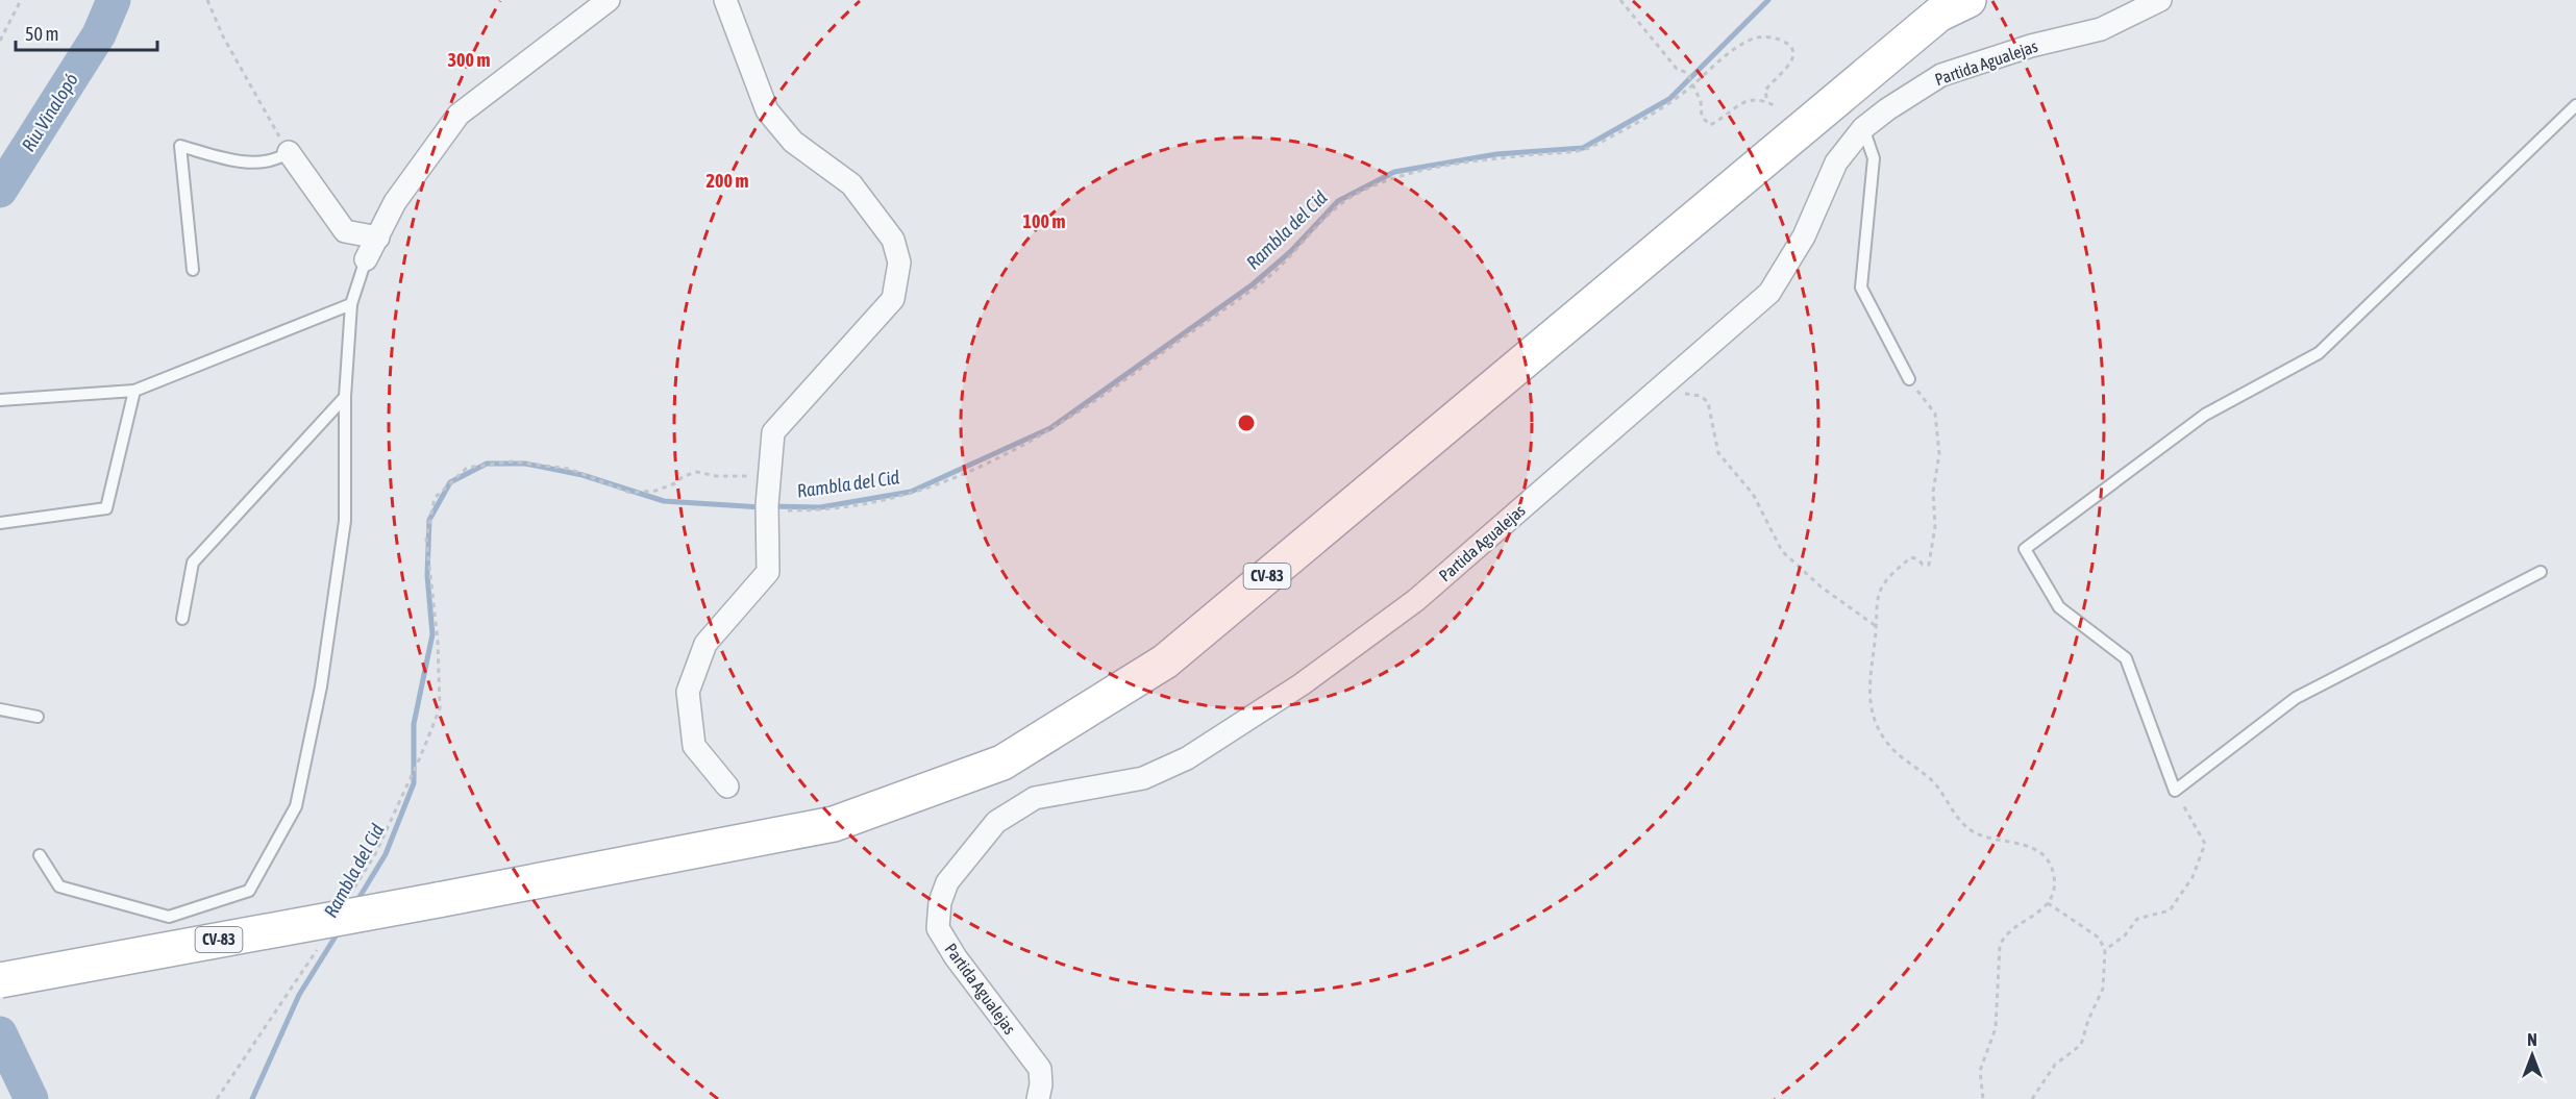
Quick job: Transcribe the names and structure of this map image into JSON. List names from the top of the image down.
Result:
{
  "streets": {
    "main road": ["CV-83"],
    "street": ["Partida Agualejas"]
  },
  "water": ["Riu Vinalopó", "Rambla del Cid"],
  "scale_bar": "50 m",
  "north": "top",
  "rings": ["300 m", "200 m", "100 m"]
}
